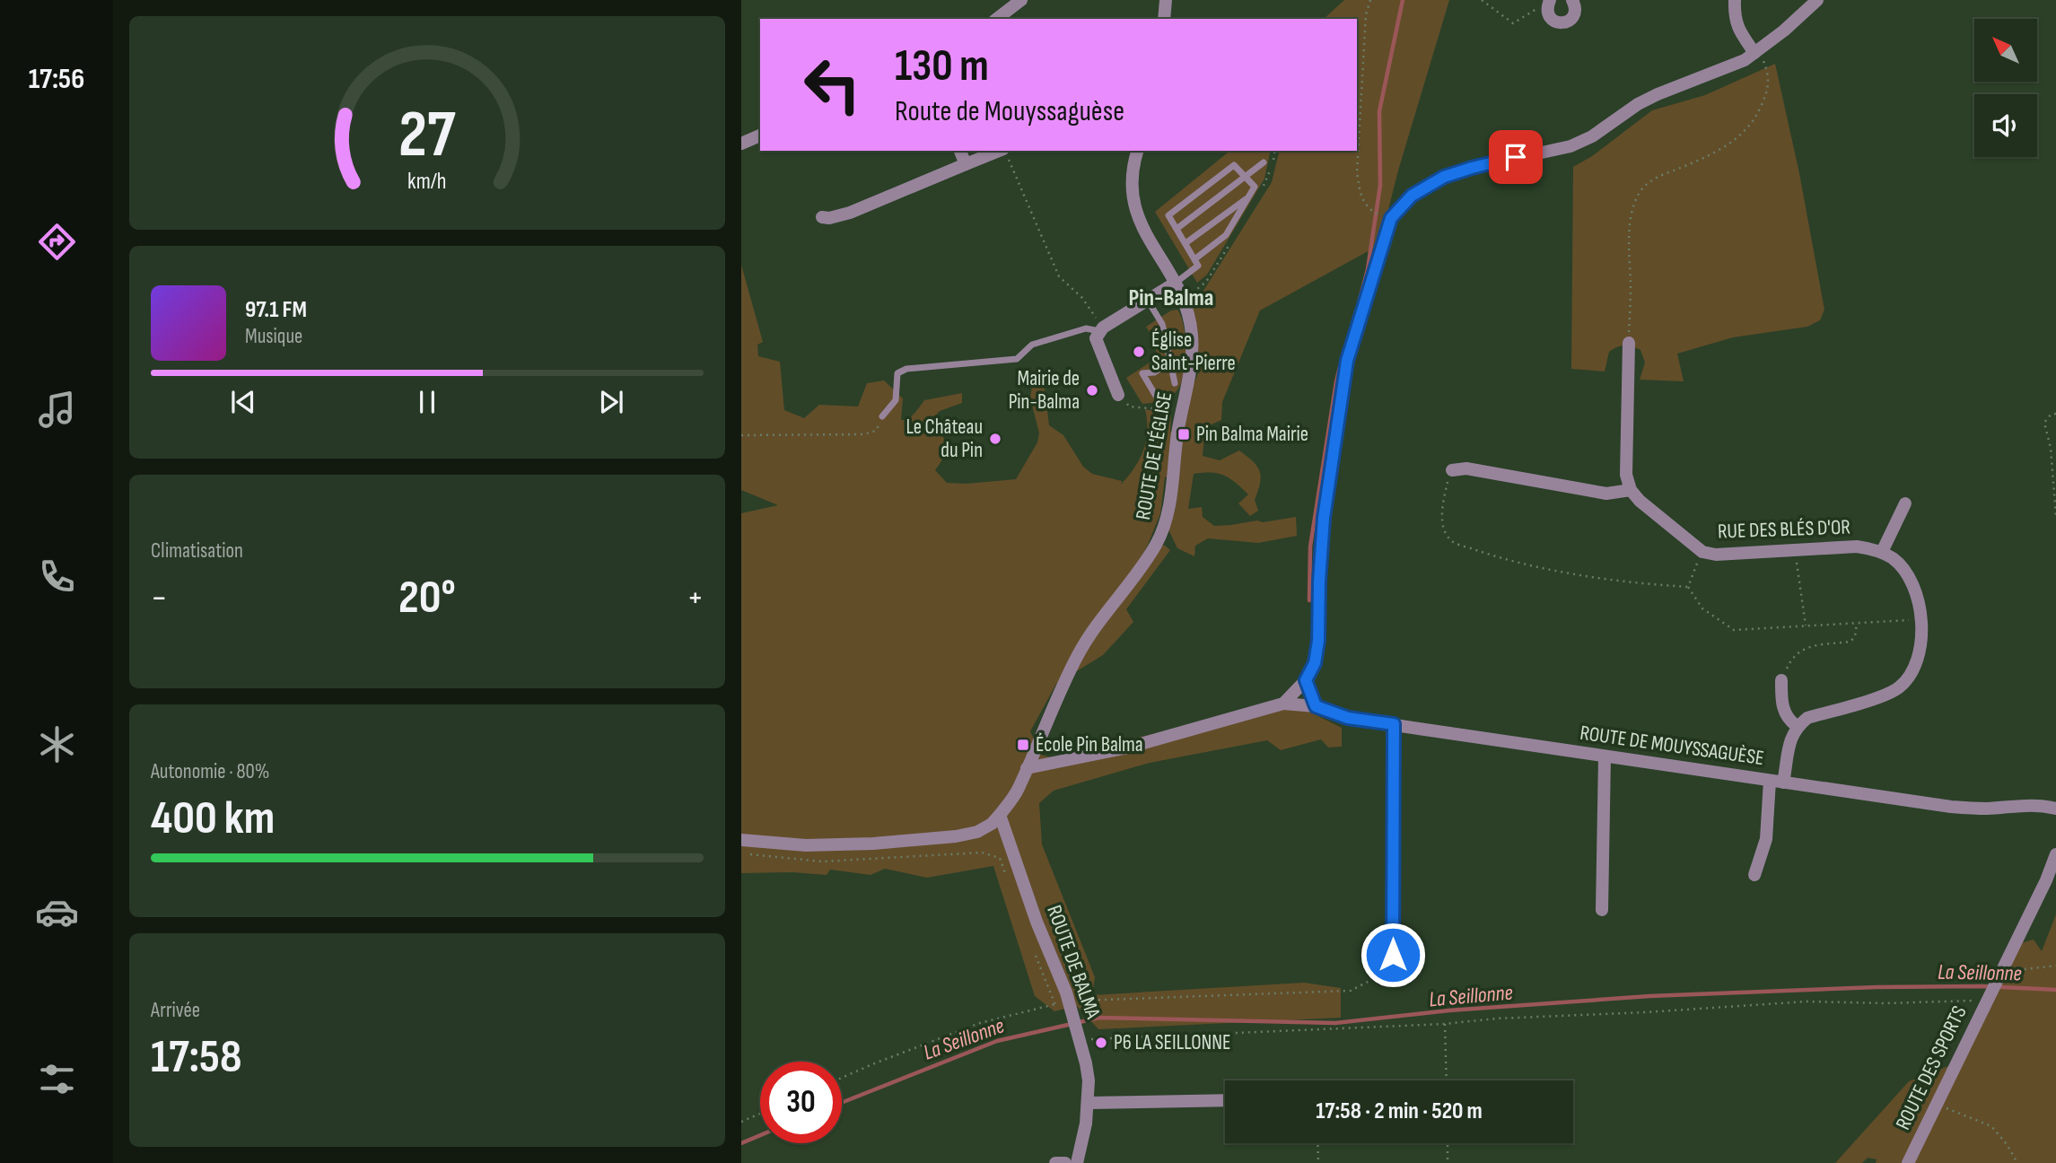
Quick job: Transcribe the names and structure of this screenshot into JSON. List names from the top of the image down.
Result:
{
  "streets": {
    "street": [
      "ROUTE DE L'ÉGLISE",
      "RUE DES BLÉS D'OR",
      "ROUTE DE MOUYSSAGUÈSE",
      "ROUTE DE BALMA",
      "ROUTE DES SPORTS"
    ]
  },
  "crossings": [
    ["ROUTE DE L'ÉGLISE", "ROUTE DE BALMA"]
  ],
  "districts": ["Pin-Balma"],
  "water": ["La Seillonne"],
  "places": {
    "other": [
      "Église Saint-Pierre",
      "Mairie de Pin-Balma",
      "Le Château du Pin",
      "P6 LA SEILLONNE"
    ],
    "transit": ["Pin Balma Mairie", "École Pin Balma"]
  },
  "north": "top left",
  "page": {
    "tabs": "17:56",
    "turn": ["130 m", "Route de Mouyssaguèse"],
    "song": ["97.1 FM", "Musique"],
    "tile": [
      "Climatisation",
      ["Autonomie · 80%", "400 km"],
      ["Arrivée", "17:58"]
    ],
    "heat": ["−", "20°", "+"],
    "limit": "30",
    "trip": "17:58 · 2 min · 520 m",
    "gauge": ["27", "km/h"]
  }
}
